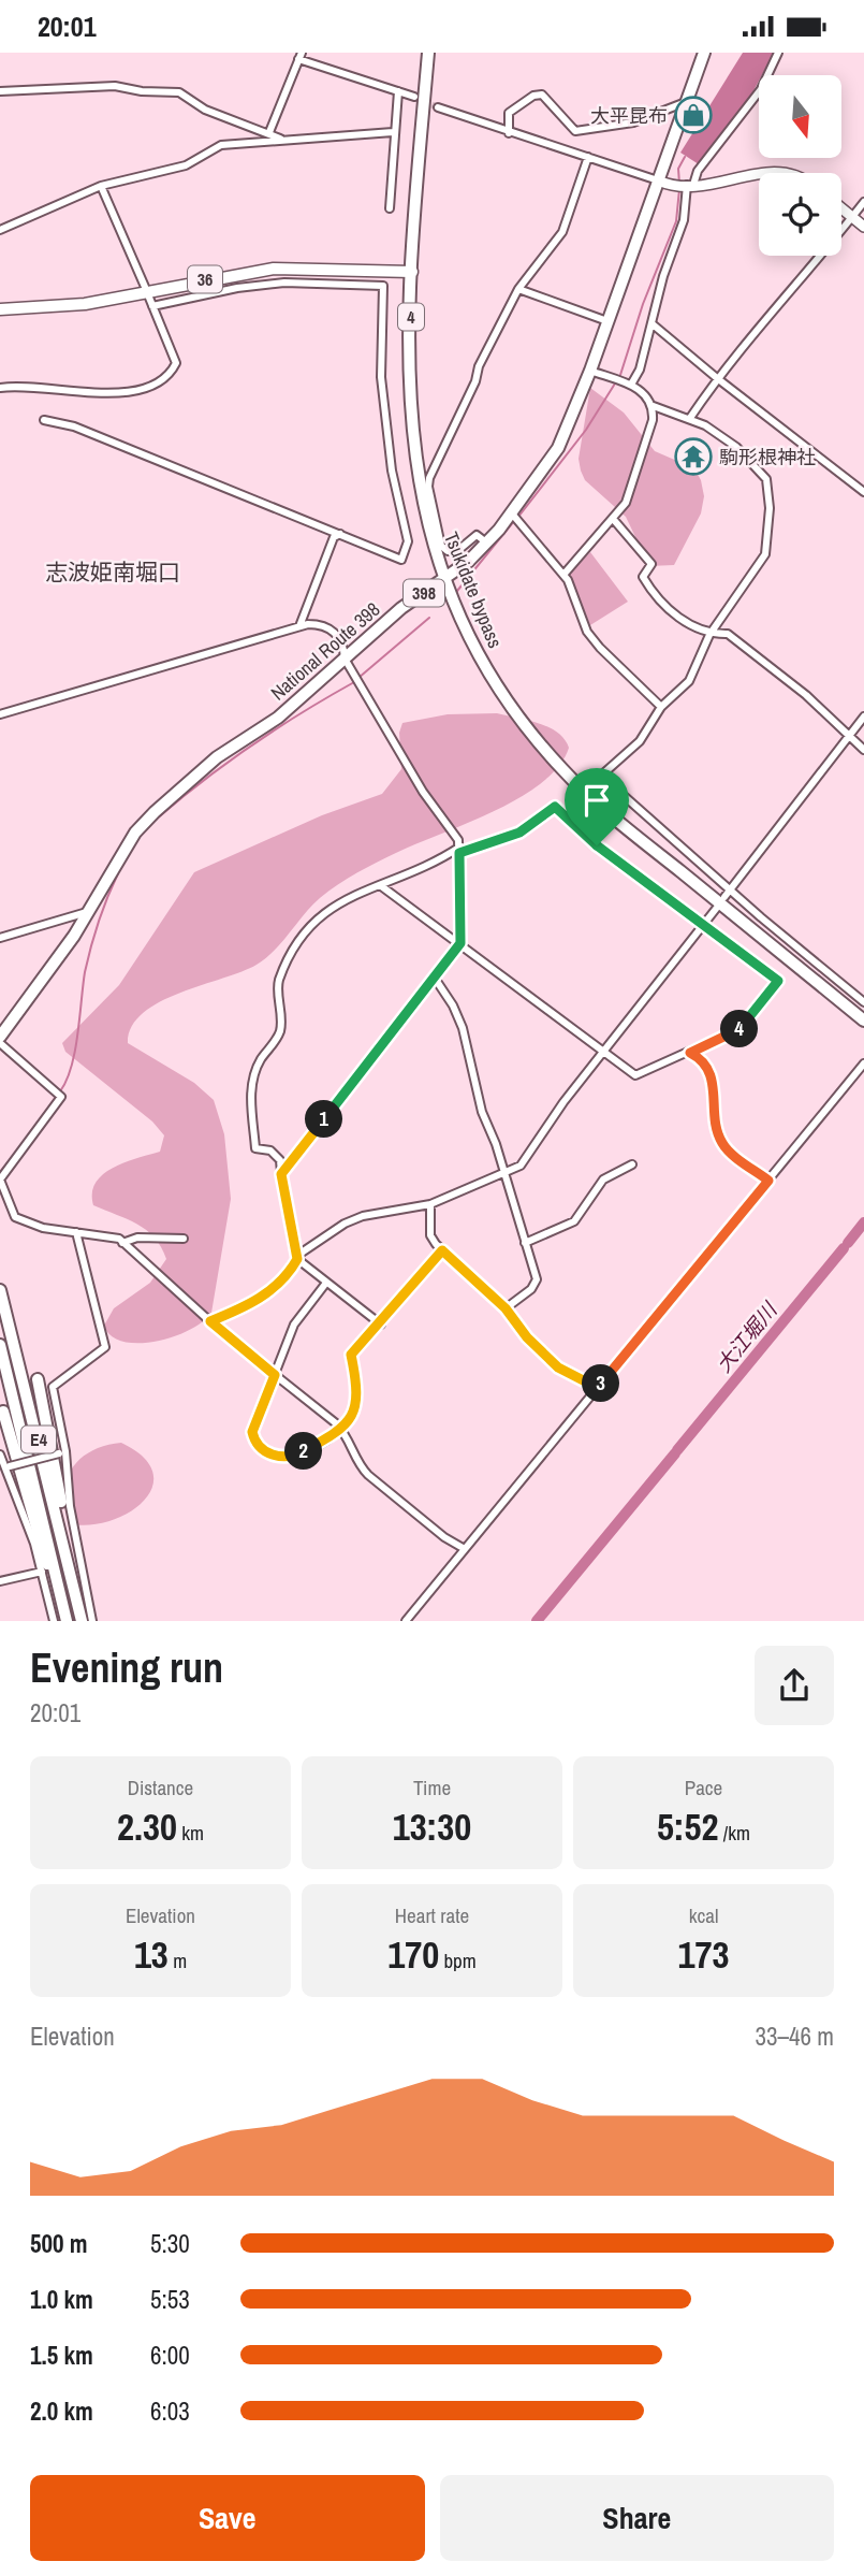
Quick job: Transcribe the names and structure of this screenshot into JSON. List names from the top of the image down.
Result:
{
  "streets": {
    "highway": [
      "4",
      "Tsukidate bypass",
      "398",
      "National Route 398",
      "E4"
    ],
    "main road": ["36"]
  },
  "crossings": [
    ["36", "Tsukidate bypass"],
    ["Tsukidate bypass", "National Route 398"]
  ],
  "districts": ["志波姫南堀口"],
  "water": ["大江堀川"],
  "places": {
    "shop": ["大平昆布"],
    "temple": ["駒形根神社"]
  },
  "north": "bottom",
  "page": {
    "status": "20:01",
    "pins": [
      "4",
      "1",
      "3",
      "2"
    ],
    "heading": ["Evening run", "20:01"],
    "stats": [
      ["Distance", "2.30 km"],
      ["Time", "13:30"],
      ["Pace", "5:52 /km"],
      ["Elevation", "13 m"],
      ["Heart rate", "170 bpm"],
      ["kcal", "173"]
    ],
    "chart": ["Elevation", "33–46 m"],
    "list": [
      {
        "name": "500 m",
        "note": "5:30"
      },
      {
        "name": "1.0 km",
        "note": "5:53"
      },
      {
        "name": "1.5 km",
        "note": "6:00"
      },
      {
        "name": "2.0 km",
        "note": "6:03"
      }
    ],
    "buttons": ["Save", "Share"]
  }
}
